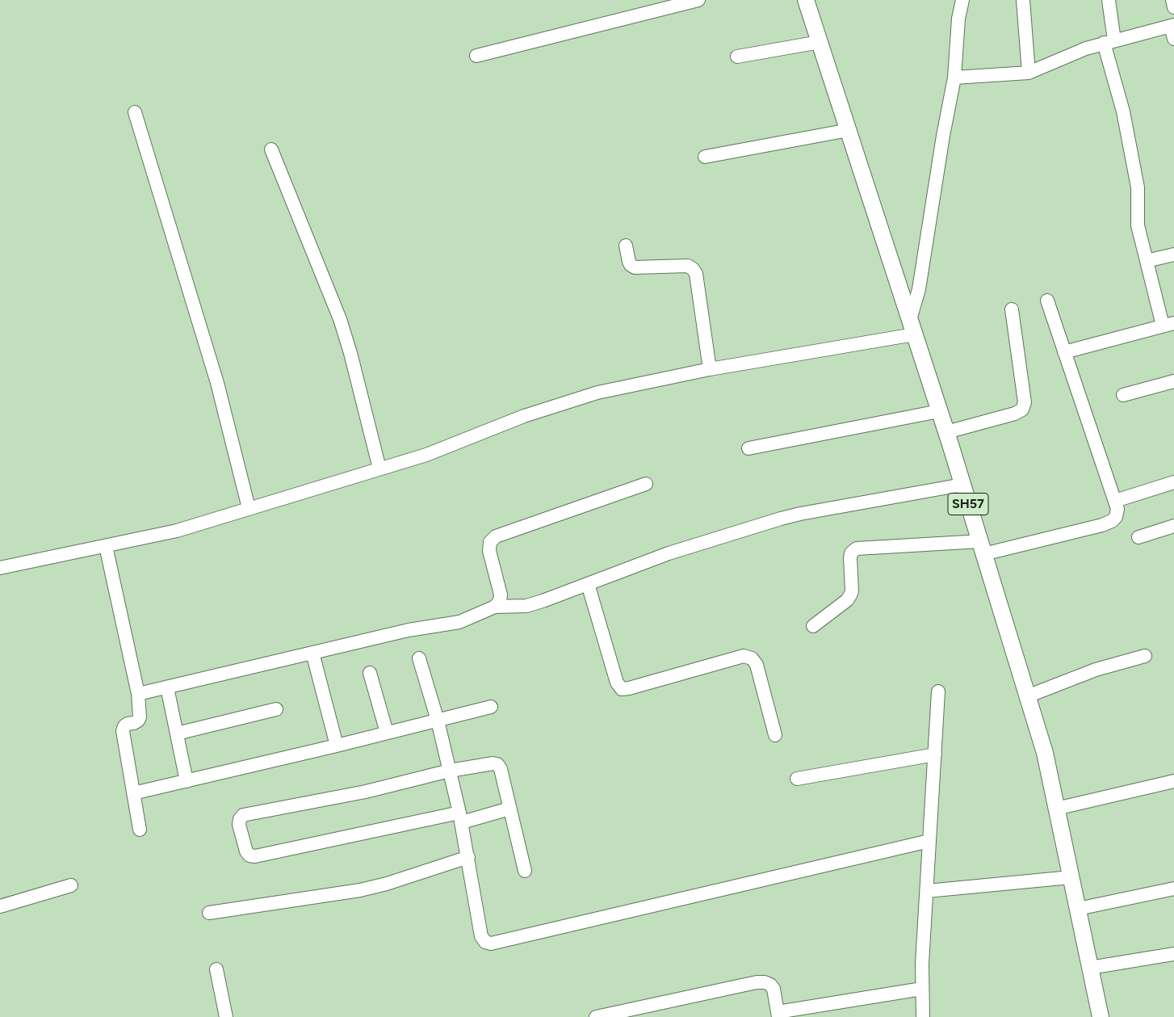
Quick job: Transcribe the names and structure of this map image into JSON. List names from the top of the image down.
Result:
{
  "streets": {
    "main road": ["SH57"]
  }
}
